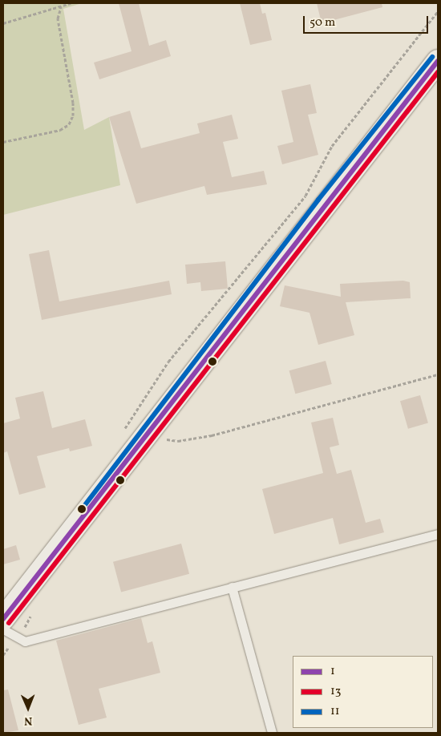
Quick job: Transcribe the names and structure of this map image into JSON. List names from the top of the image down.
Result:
{
  "lines": ["transit line 11", "transit line 1", "transit line 13"],
  "legend": ["1", "13", "11"],
  "scale_bar": "50 m",
  "north": "bottom"
}
